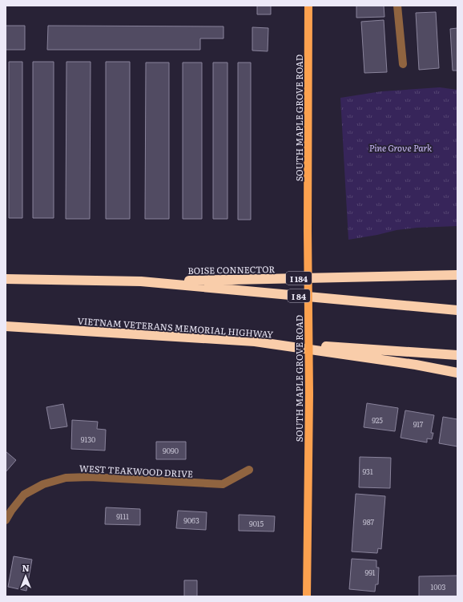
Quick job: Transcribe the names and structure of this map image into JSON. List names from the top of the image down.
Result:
{
  "streets": {
    "highway": [
      "BOISE CONNECTOR",
      "I 184",
      "I 84",
      "VIETNAM VETERANS MEMORIAL HIGHWAY"
    ],
    "main road": ["SOUTH MAPLE GROVE ROAD"],
    "street": ["WEST TEAKWOOD DRIVE"]
  },
  "crossings": [
    ["BOISE CONNECTOR", "I 84"]
  ],
  "parks": ["Pine Grove Park"],
  "house_numbers": [
    "925",
    "917",
    "9130",
    "9090",
    "931",
    "9111",
    "9063",
    "987",
    "9015",
    "991",
    "1003"
  ],
  "north": "top"
}
